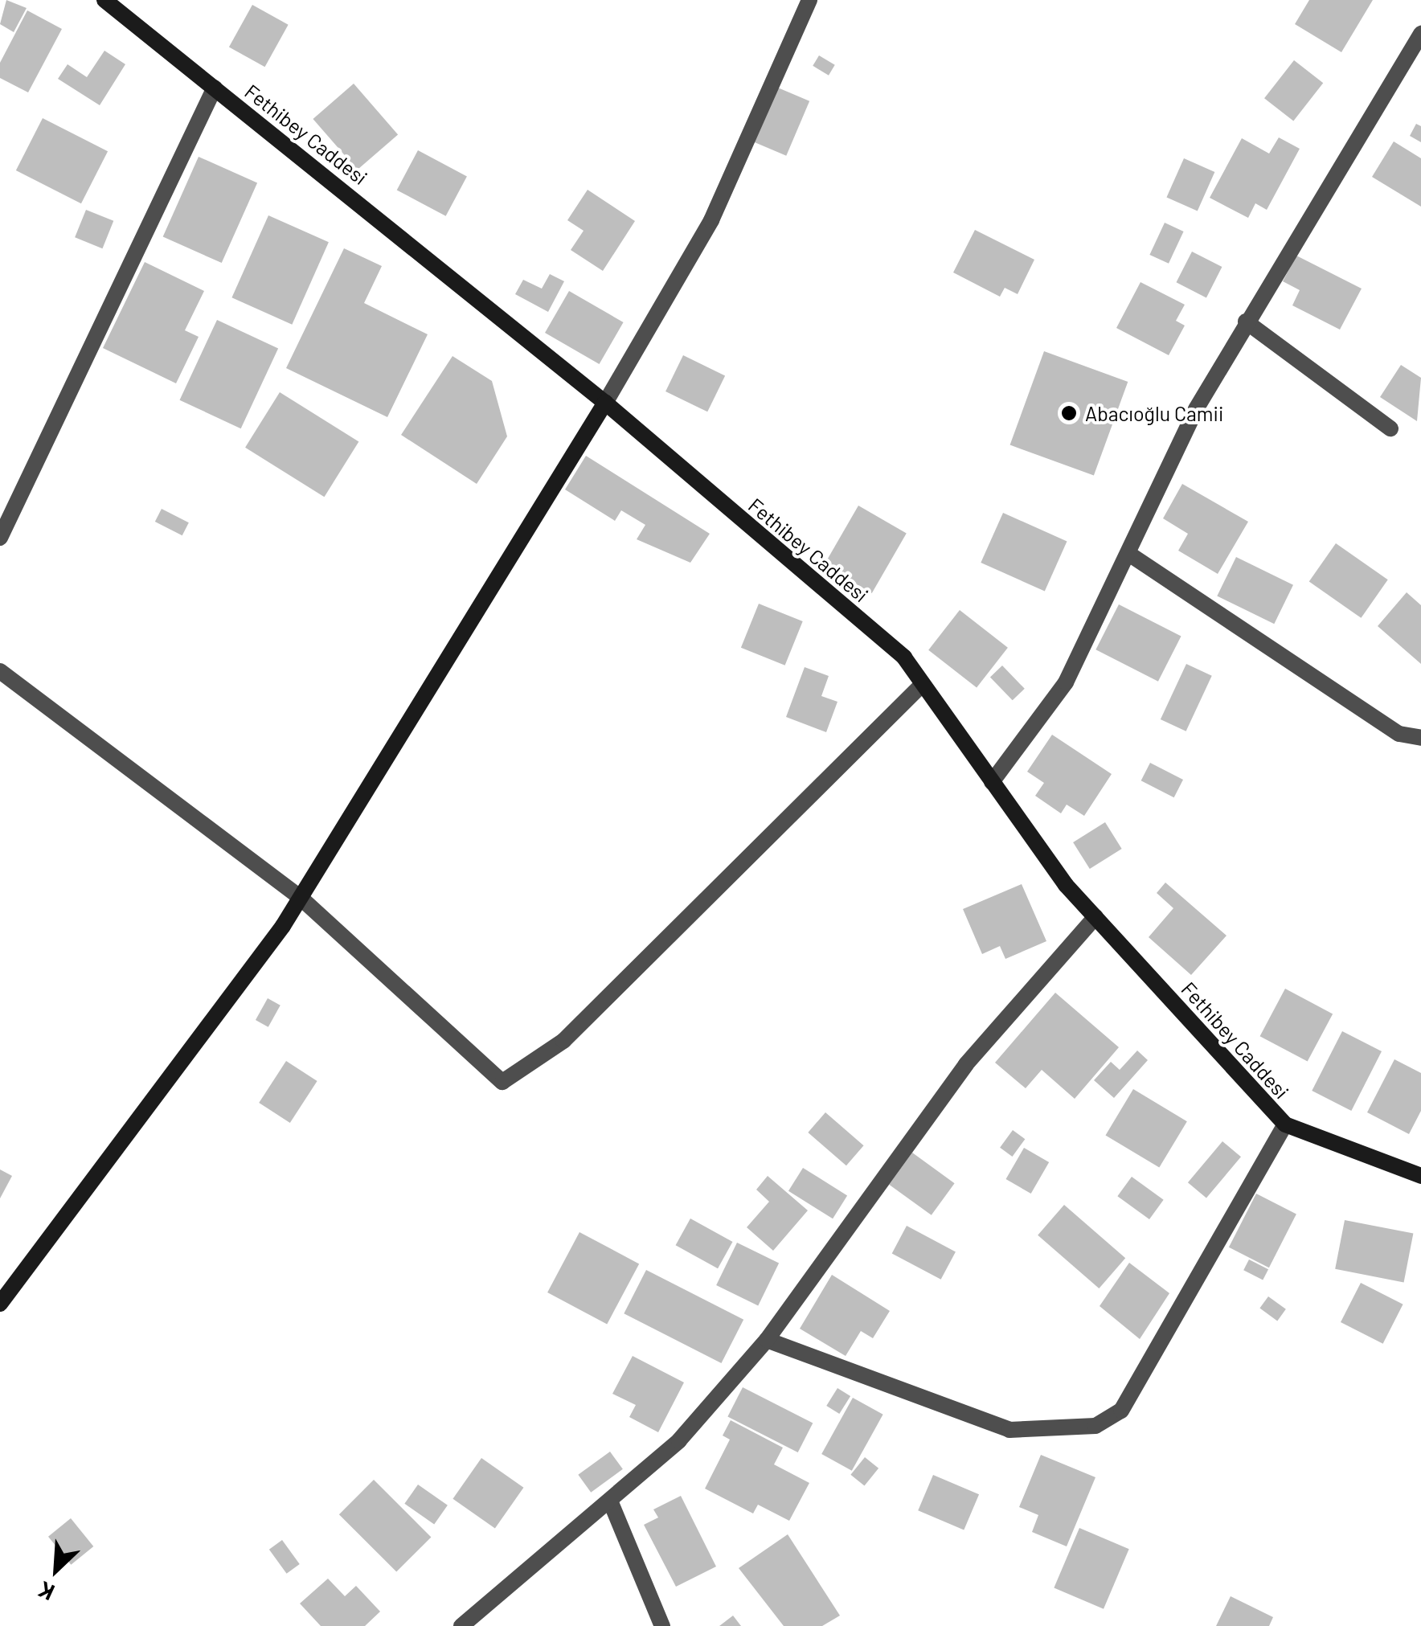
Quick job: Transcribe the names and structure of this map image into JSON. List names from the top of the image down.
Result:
{
  "streets": {
    "street": ["Fethibey Caddesi"]
  },
  "places": ["Abacıoğlu Camii"],
  "north": "bottom left"
}
